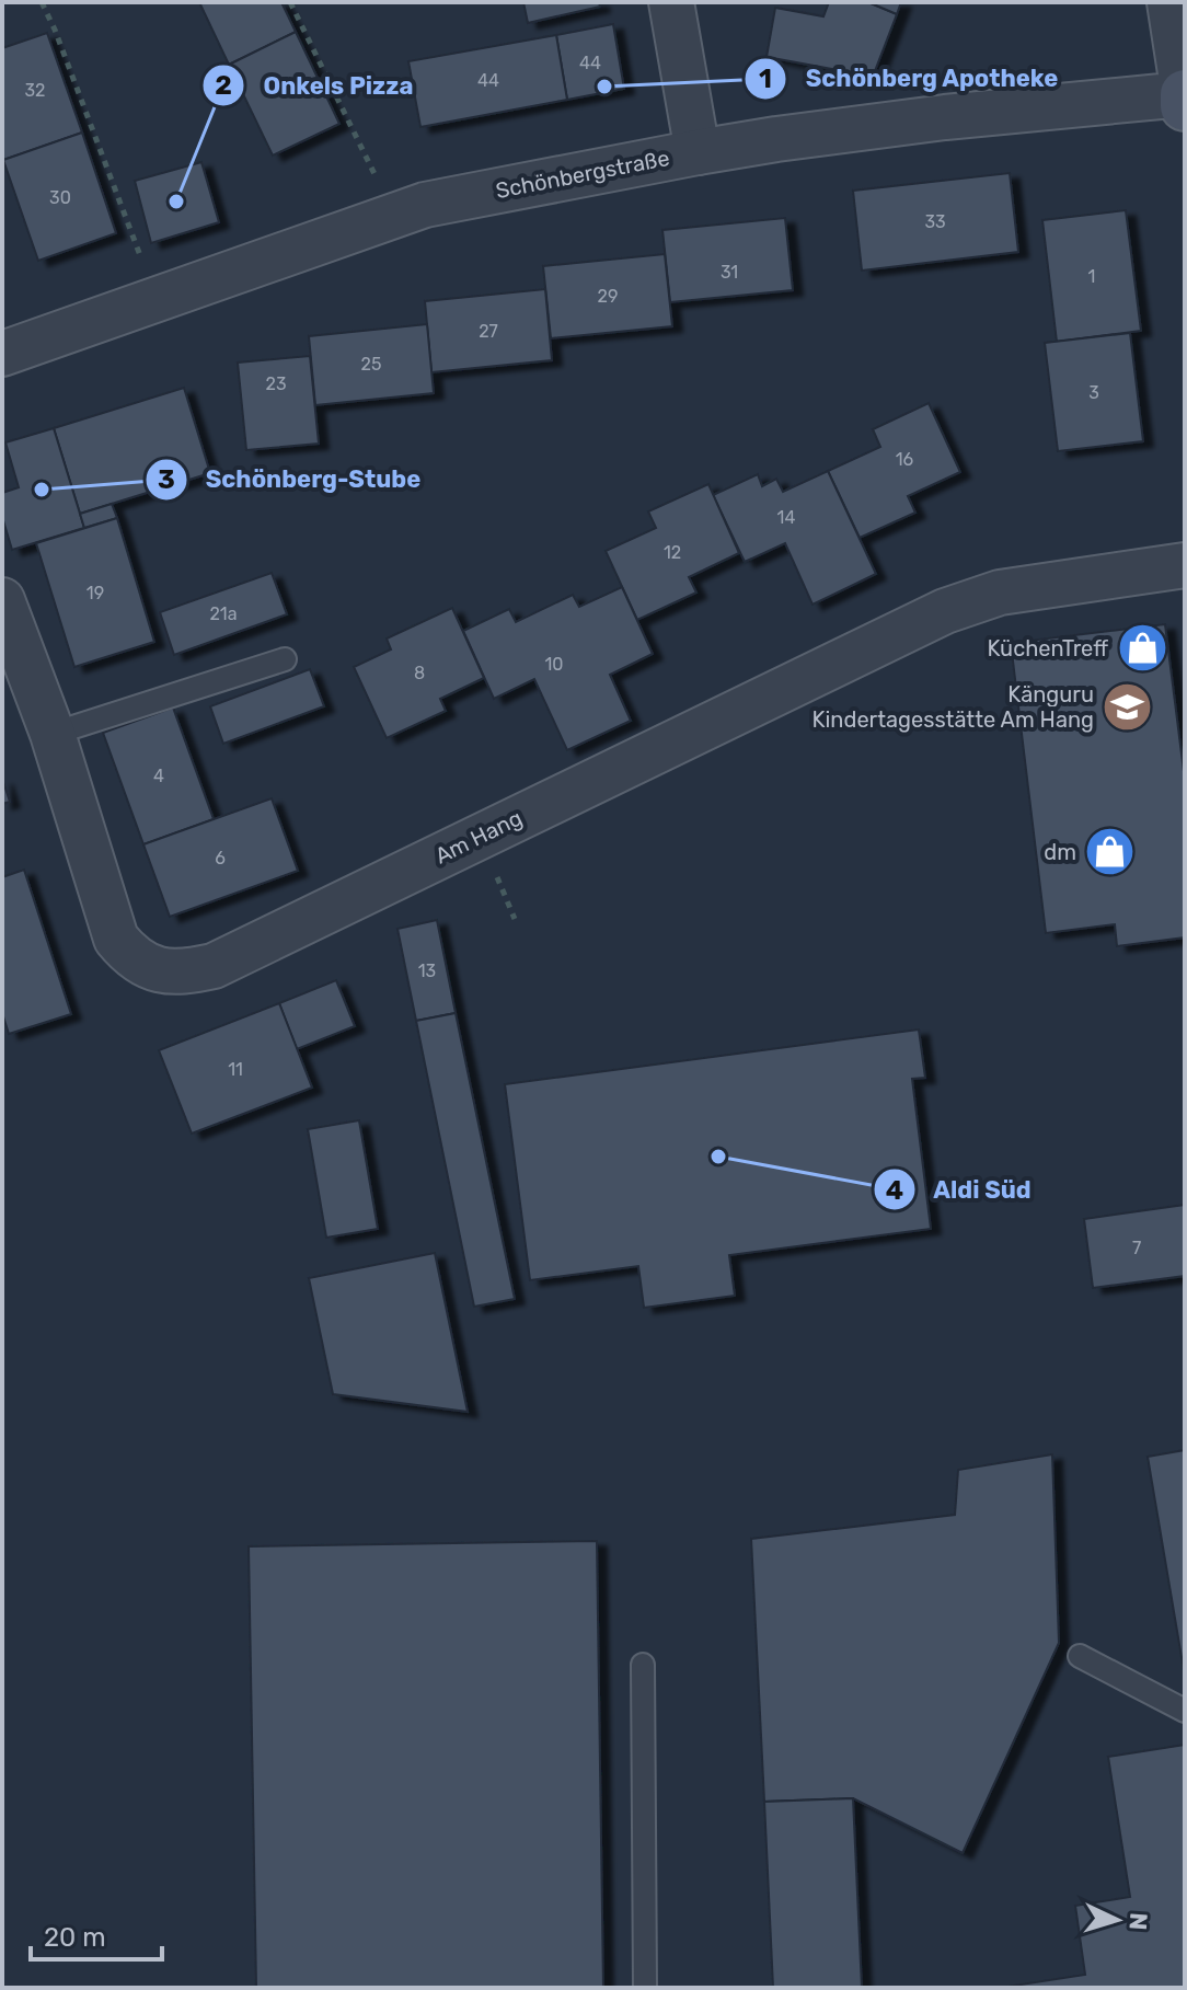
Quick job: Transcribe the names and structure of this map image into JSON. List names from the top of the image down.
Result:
{
  "streets": {
    "street": ["Schönbergstraße", "Am Hang"]
  },
  "places": {
    "other": [
      "Schönberg Apotheke",
      "Onkels Pizza",
      "Schönberg-Stube",
      "Aldi Süd"
    ],
    "shop": ["KüchenTreff", "dm"],
    "school or university": ["Känguru Kindertagesstätte Am Hang"]
  },
  "house_numbers": [
    "44",
    "44",
    "32",
    "30",
    "33",
    "31",
    "1",
    "29",
    "27",
    "25",
    "23",
    "3",
    "16",
    "14",
    "12",
    "19",
    "21a",
    "10",
    "8",
    "4",
    "6",
    "13",
    "11",
    "7"
  ],
  "scale_bar": "20 m",
  "north": "right"
}
